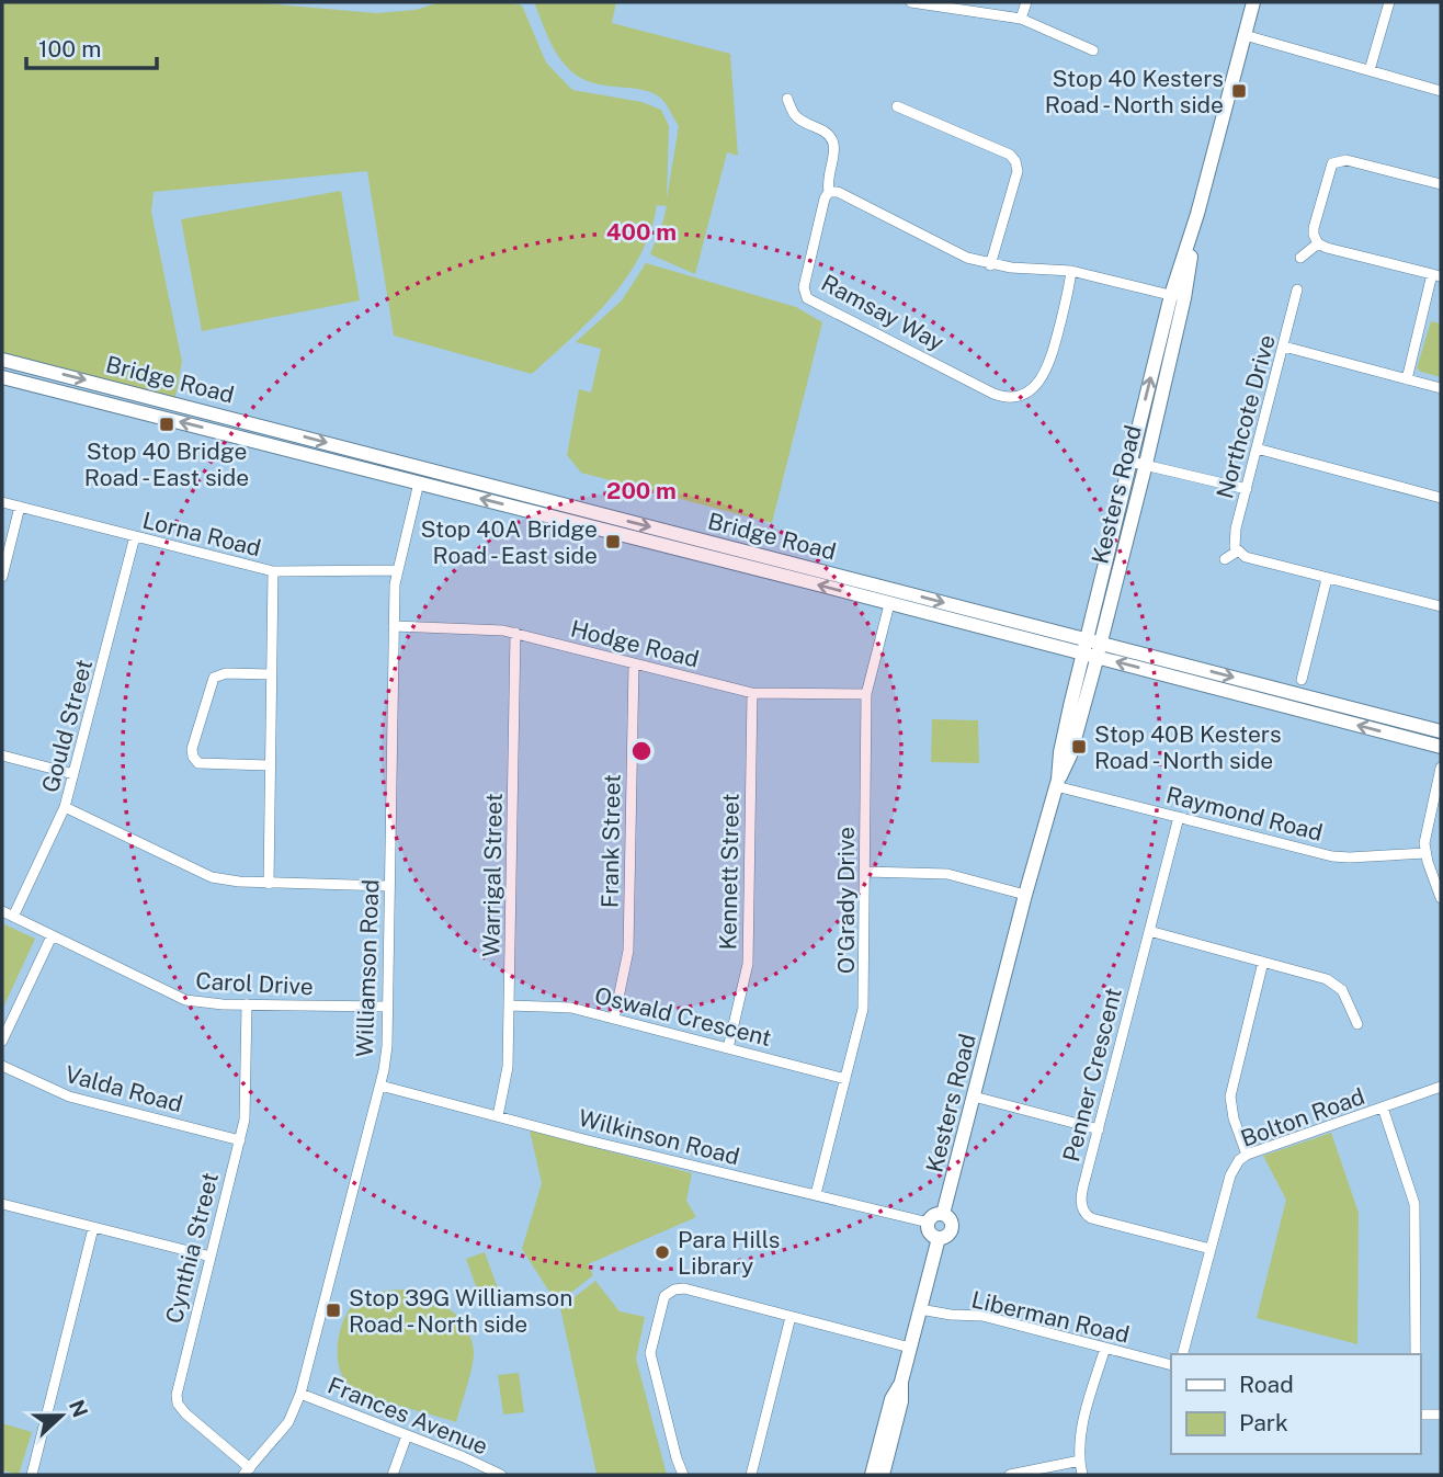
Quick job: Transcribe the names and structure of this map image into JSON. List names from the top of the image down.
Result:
{
  "streets": {
    "main road": ["Bridge Road", "Kesters Road"],
    "street": [
      "Ramsay Way",
      "Northcote Drive",
      "Lorna Road",
      "Hodge Road",
      "Gould Street",
      "Raymond Road",
      "Frank Street",
      "Kennett Street",
      "Warrigal Street",
      "O'Grady Drive",
      "Williamson Road",
      "Carol Drive",
      "Oswald Crescent",
      "Penner Crescent",
      "Valda Road",
      "Bolton Road",
      "Wilkinson Road",
      "Cynthia Street",
      "Liberman Road",
      "Frances Avenue"
    ]
  },
  "crossings": [
    ["Bridge Road", "Kesters Road"],
    ["Bridge Road", "O'Grady Drive"],
    ["Bridge Road", "Williamson Road"],
    ["Kesters Road", "Raymond Road"],
    ["Kesters Road", "Wilkinson Road"],
    ["Lorna Road", "Gould Street"],
    ["Lorna Road", "Williamson Road"],
    ["Hodge Road", "Frank Street"],
    ["Hodge Road", "Kennett Street"],
    ["Hodge Road", "Warrigal Street"],
    ["Hodge Road", "O'Grady Drive"],
    ["Hodge Road", "Williamson Road"],
    ["Gould Street", "Carol Drive"],
    ["Raymond Road", "Penner Crescent"],
    ["Frank Street", "Oswald Crescent"],
    ["Kennett Street", "Oswald Crescent"],
    ["Warrigal Street", "Oswald Crescent"],
    ["Warrigal Street", "Wilkinson Road"],
    ["O'Grady Drive", "Oswald Crescent"],
    ["O'Grady Drive", "Wilkinson Road"],
    ["Williamson Road", "Carol Drive"],
    ["Williamson Road", "Wilkinson Road"],
    ["Williamson Road", "Cynthia Street"],
    ["Williamson Road", "Frances Avenue"],
    ["Carol Drive", "Cynthia Street"],
    ["Penner Crescent", "Bolton Road"],
    ["Valda Road", "Cynthia Street"]
  ],
  "places": {
    "transit": [
      "Stop 40 Kesters Road - North side",
      "Stop 40 Bridge Road - East side",
      "Stop 40A Bridge Road - East side",
      "Stop 40B Kesters Road - North side",
      "Stop 39G Williamson Road - North side"
    ],
    "other": ["Para Hills Library"]
  },
  "legend": ["Road", "Park"],
  "scale_bar": "100 m",
  "north": "right",
  "rings": ["400 m", "200 m"]
}
